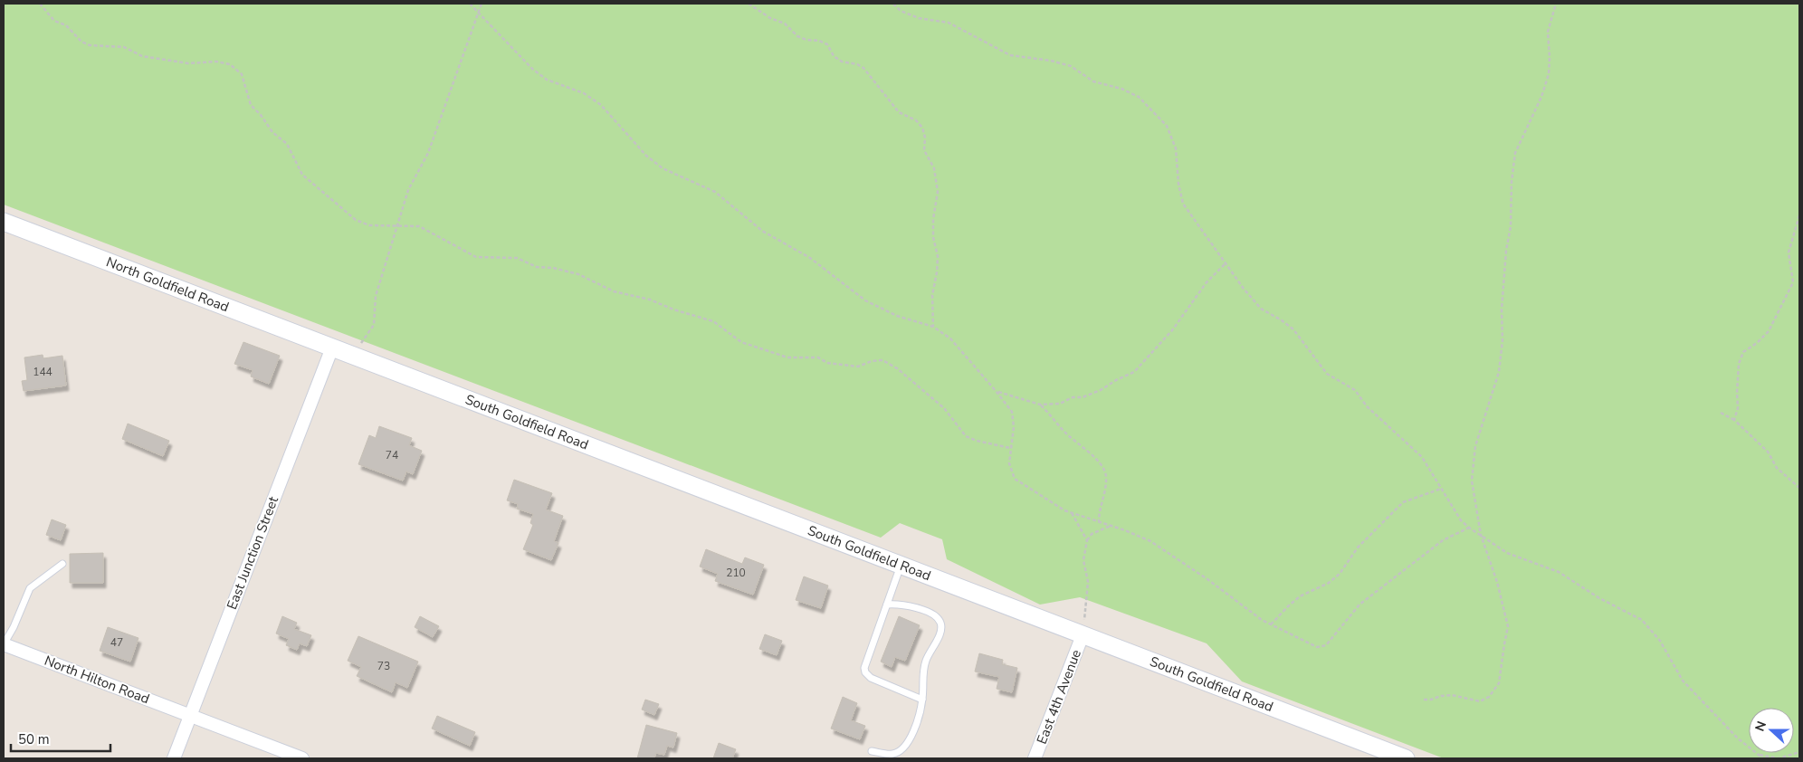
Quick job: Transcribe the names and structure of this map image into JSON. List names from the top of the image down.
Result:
{
  "streets": {
    "main road": ["North Goldfield Road", "South Goldfield Road"],
    "street": ["East Junction Street", "North Hilton Road", "East 4th Avenue"]
  },
  "crossings": [
    ["North Goldfield Road", "South Goldfield Road"],
    ["North Goldfield Road", "East Junction Street"],
    ["South Goldfield Road", "East Junction Street"],
    ["South Goldfield Road", "East 4th Avenue"],
    ["East Junction Street", "North Hilton Road"]
  ],
  "house_numbers": [
    "144",
    "74",
    "210",
    "47",
    "73"
  ],
  "scale_bar": "50 m",
  "north": "left"
}
